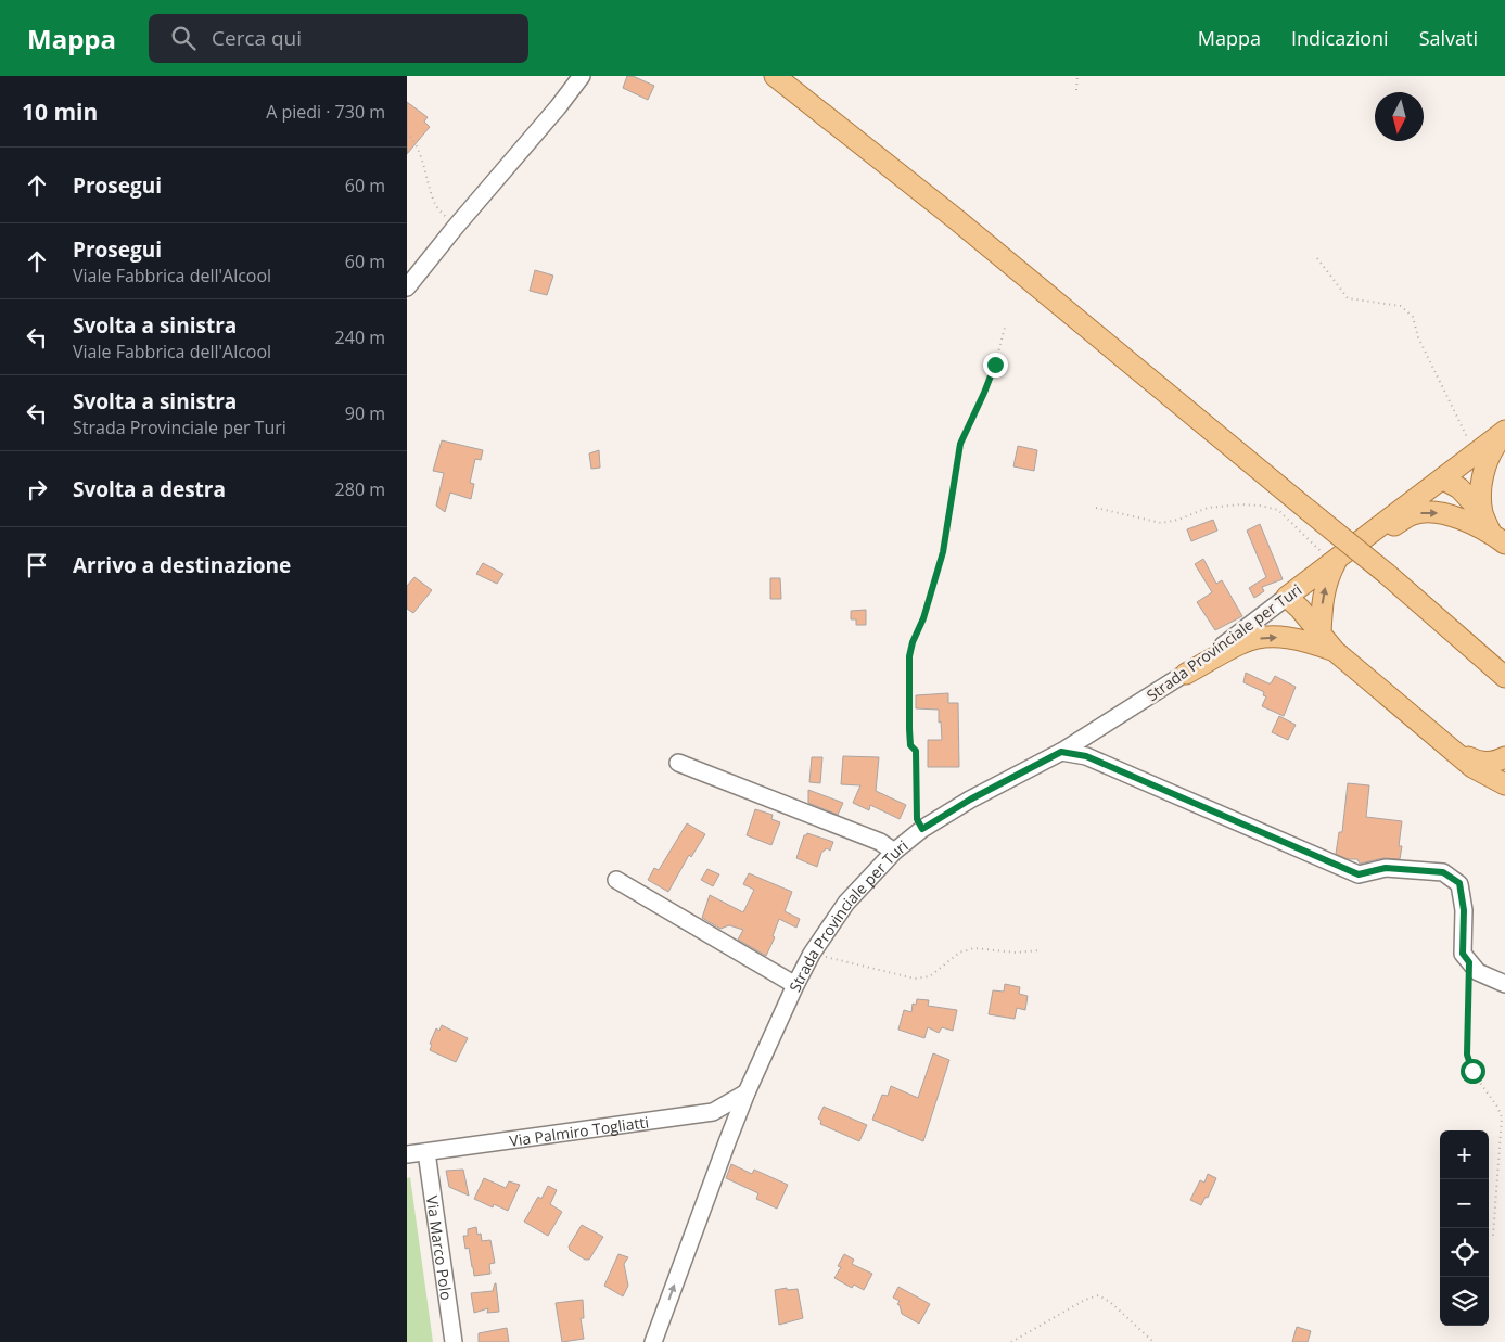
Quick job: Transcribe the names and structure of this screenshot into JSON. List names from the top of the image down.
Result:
{
  "streets": {
    "main road": ["Strada Provinciale per Turi"],
    "street": ["Via Palmiro Togliatti", "Via Marco Polo"]
  },
  "crossings": [
    ["Strada Provinciale per Turi", "Via Palmiro Togliatti"],
    ["Via Palmiro Togliatti", "Via Marco Polo"]
  ],
  "north": "bottom",
  "page": {
    "header": "Mappa",
    "search": "Cerca qui",
    "nav": ["Mappa", "Indicazioni", "Salvati"],
    "heading": ["10 min", "A piedi · 730 m"],
    "list": [
      ["Prosegui", "60 m"],
      ["Prosegui", "Viale Fabbrica dell'Alcool", "60 m"],
      ["Svolta a sinistra", "Viale Fabbrica dell'Alcool", "240 m"],
      ["Svolta a sinistra", "Strada Provinciale per Turi", "90 m"],
      ["Svolta a destra", "280 m"],
      "Arrivo a destinazione"
    ],
    "map_buttons": ["+", "−"]
  }
}
